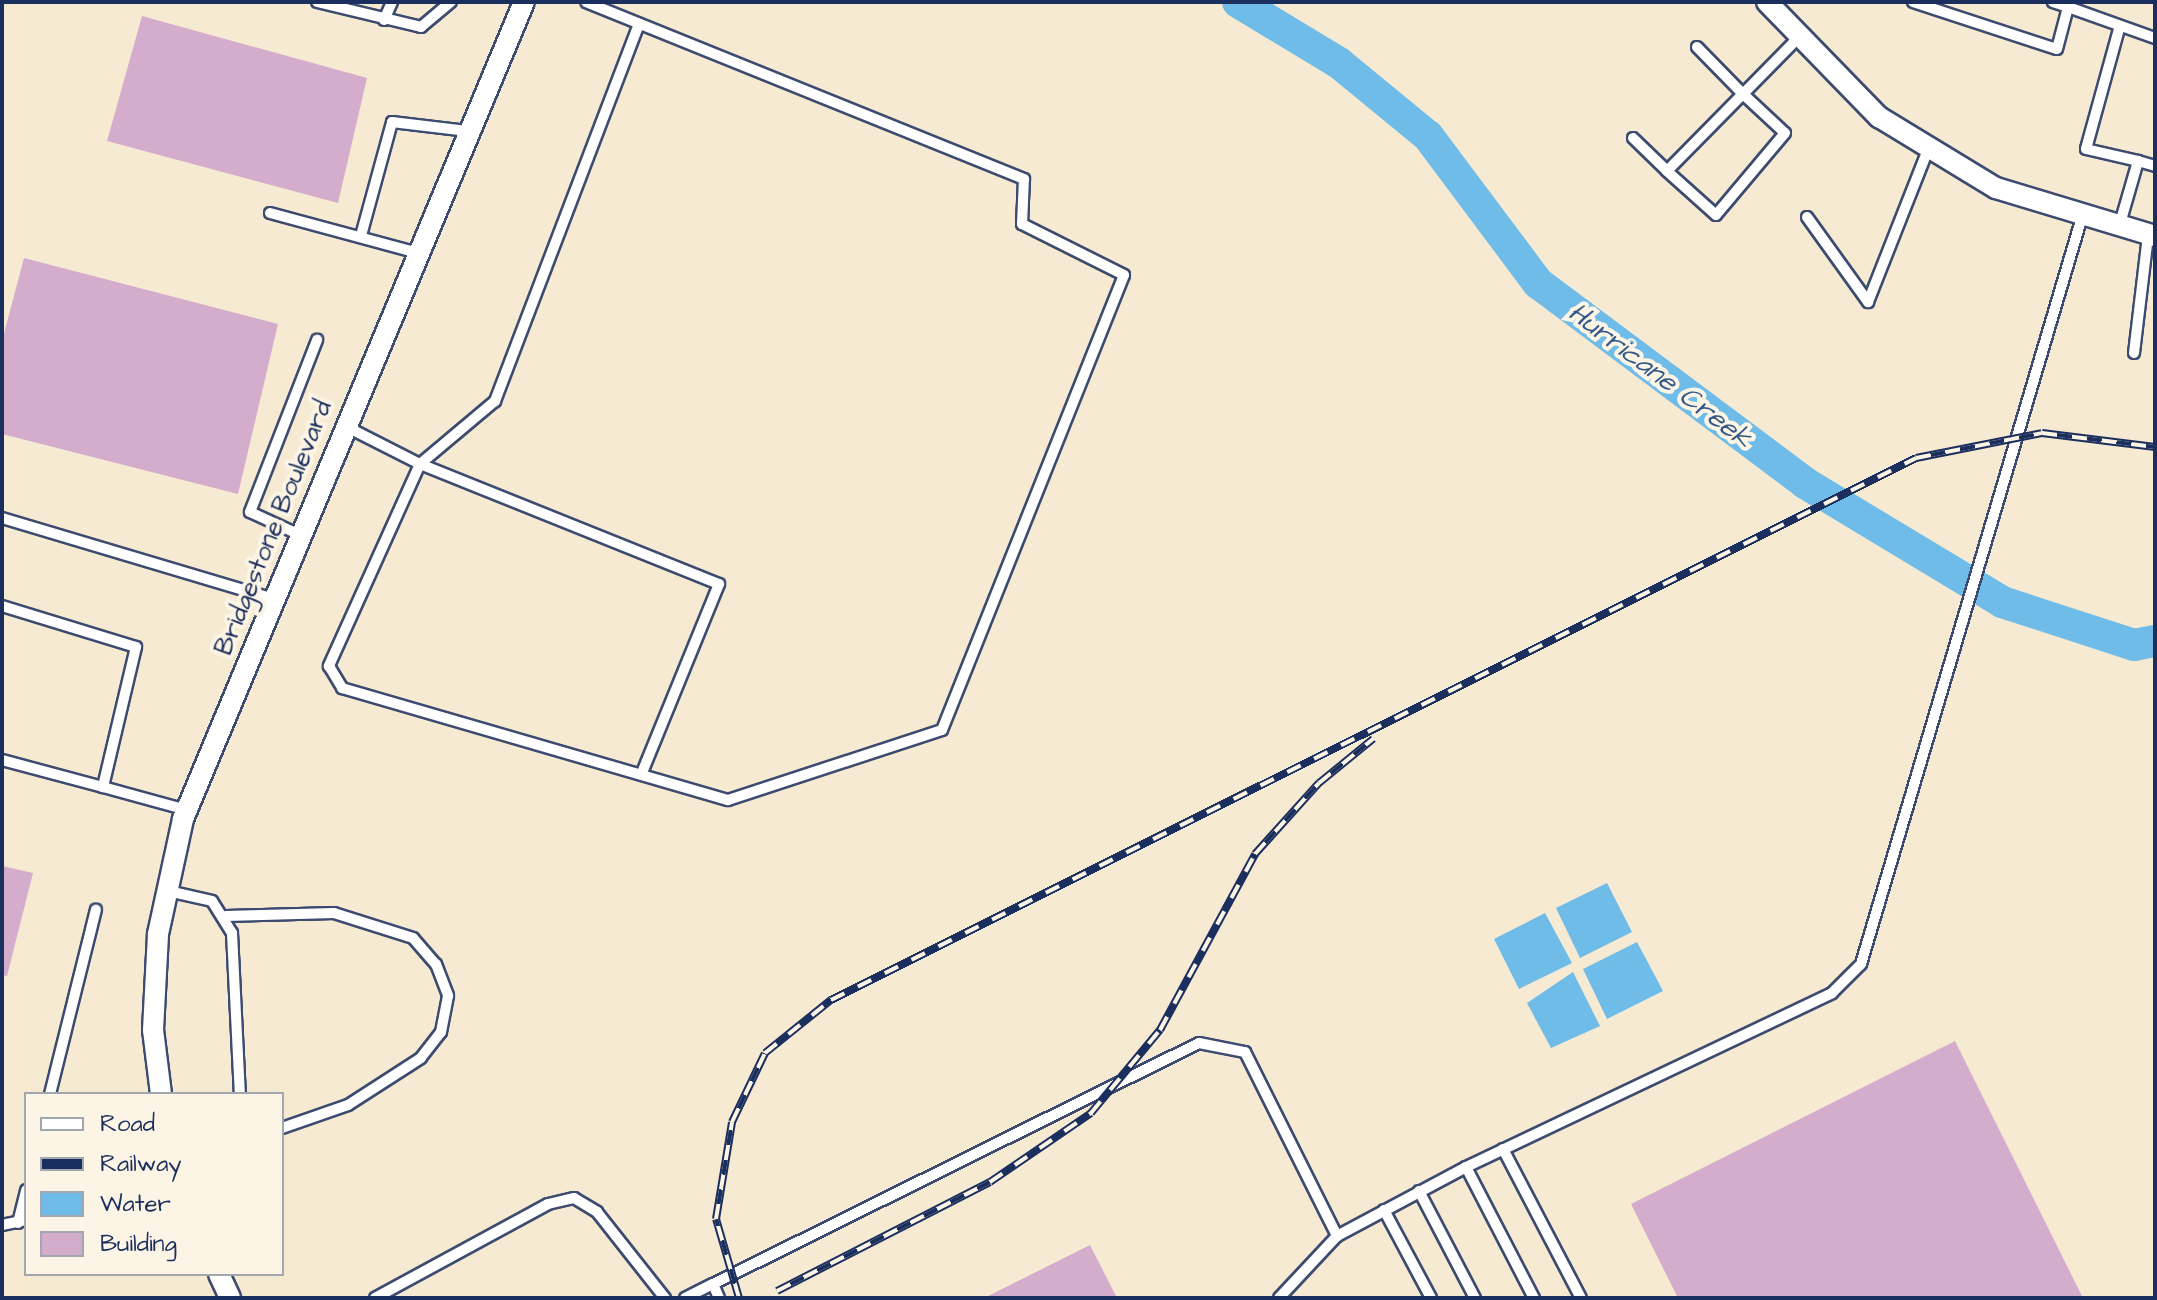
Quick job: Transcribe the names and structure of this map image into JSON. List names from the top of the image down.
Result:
{
  "streets": {
    "street": ["Bridgestone Boulevard"]
  },
  "water": ["Hurricane Creek"],
  "legend": [
    "Road",
    "Railway",
    "Water",
    "Building"
  ]
}
